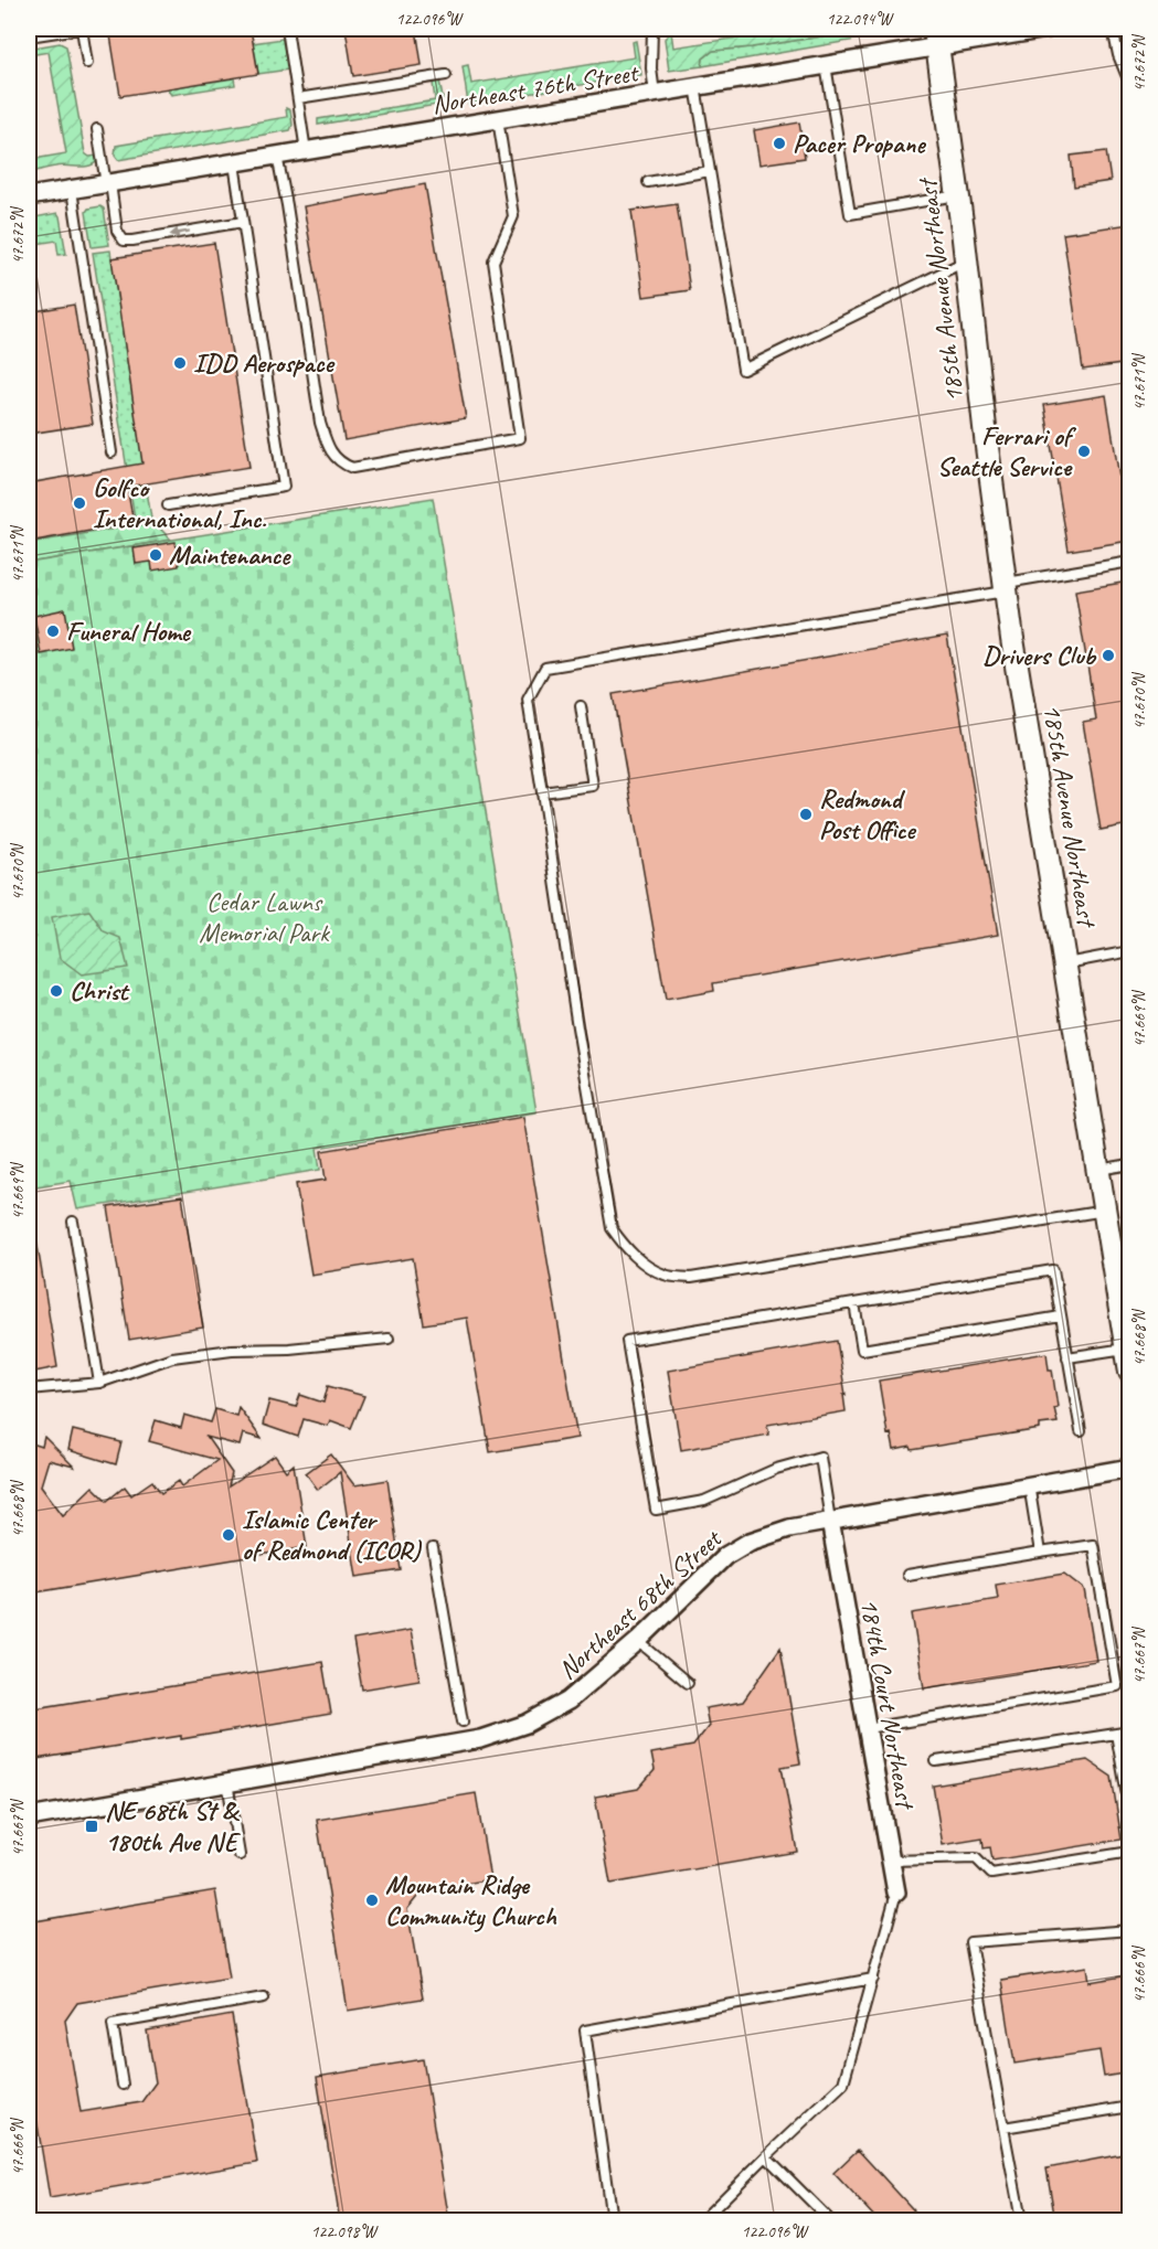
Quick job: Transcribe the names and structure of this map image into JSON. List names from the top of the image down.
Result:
{
  "streets": {
    "street": [
      "Northeast 76th Street",
      "185th Avenue Northeast",
      "Northeast 68th Street",
      "184th Court Northeast"
    ]
  },
  "crossings": [
    ["Northeast 76th Street", "185th Avenue Northeast"],
    ["Northeast 68th Street", "184th Court Northeast"]
  ],
  "parks": ["Cedar Lawns Memorial Park"],
  "places": {
    "other": [
      "Pacer Propane",
      "IDD Aerospace",
      "Ferrari of Seattle Service",
      "Golfco International, Inc.",
      "Maintenance",
      "Funeral Home",
      "Drivers Club",
      "Redmond Post Office",
      "Christ",
      "Islamic Center of Redmond (ICOR)",
      "Mountain Ridge Community Church"
    ],
    "transit": ["NE 68th St & 180th Ave NE"]
  },
  "coordinates": [
    "122.096°W",
    "122.094°W",
    "47.672°N",
    "47.671°N",
    "47.670°N",
    "47.669°N",
    "47.668°N",
    "47.667°N",
    "47.666°N",
    "122.098°W"
  ]
}
